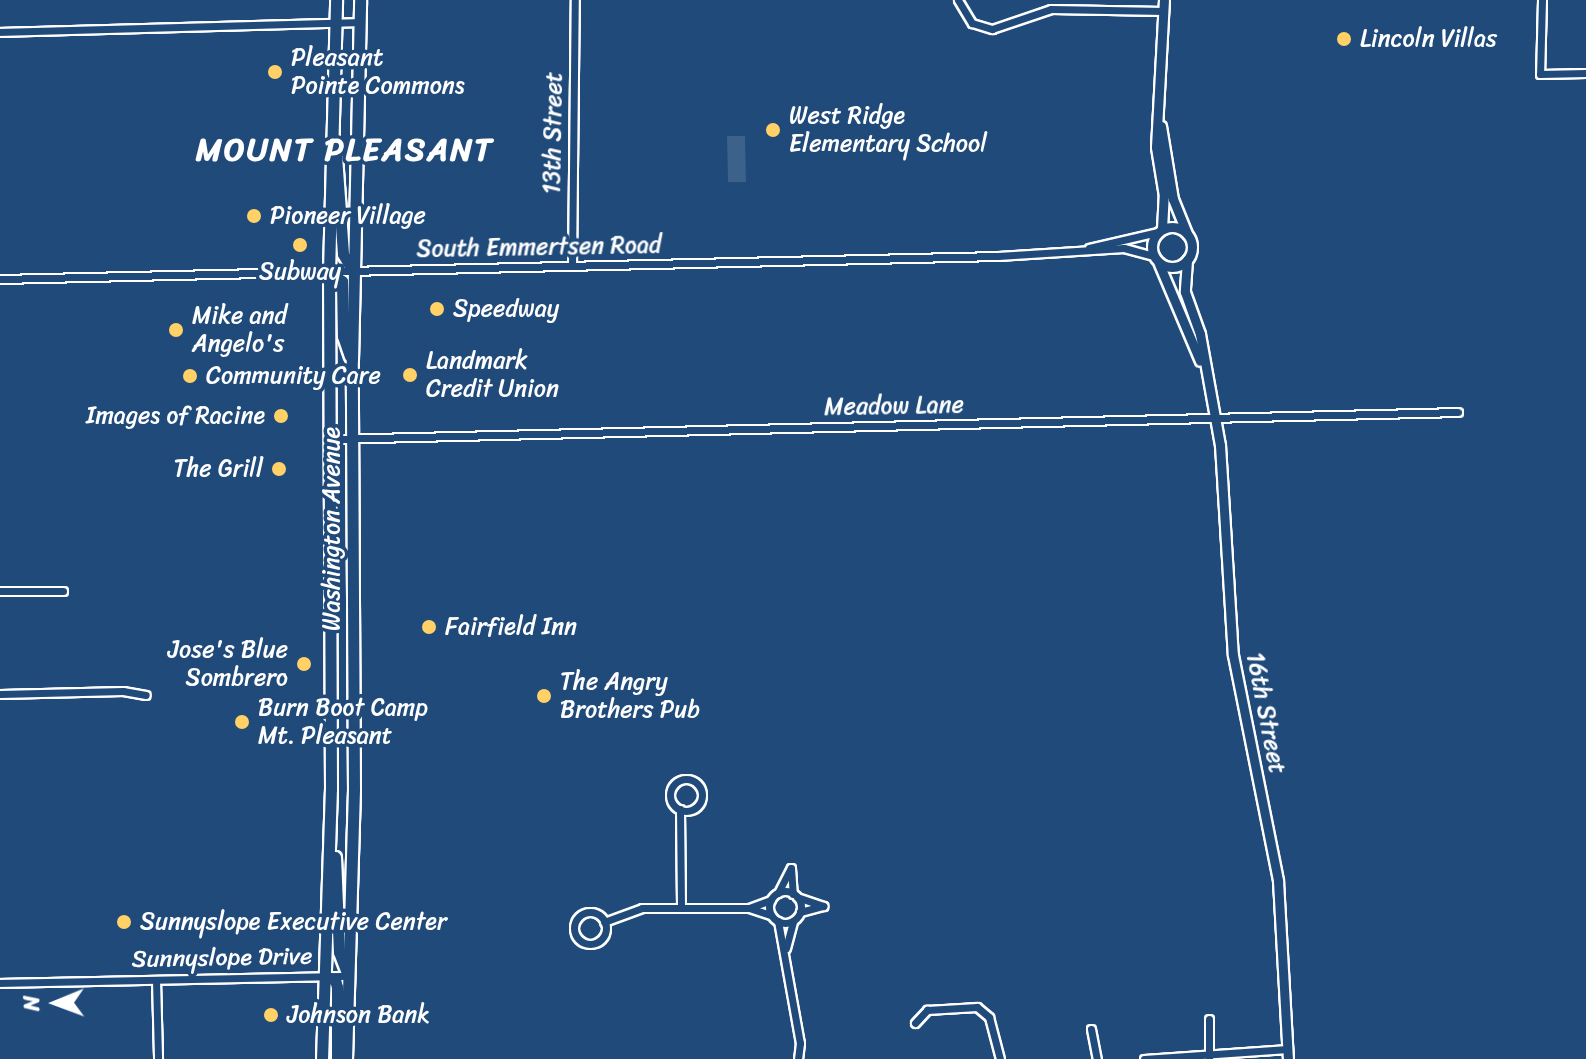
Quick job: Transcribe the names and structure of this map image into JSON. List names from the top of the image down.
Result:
{
  "streets": {
    "main road": ["Washington Avenue"],
    "street": [
      "13th Street",
      "South Emmertsen Road",
      "Meadow Lane",
      "16th Street",
      "Sunnyslope Drive"
    ]
  },
  "crossings": [
    ["13th Street", "South Emmertsen Road"],
    ["South Emmertsen Road", "Washington Avenue"],
    ["South Emmertsen Road", "16th Street"],
    ["Meadow Lane", "Washington Avenue"],
    ["Meadow Lane", "16th Street"],
    ["Washington Avenue", "Sunnyslope Drive"]
  ],
  "districts": ["MOUNT PLEASANT"],
  "places": [
    "Lincoln Villas",
    "Pleasant Pointe Commons",
    "West Ridge Elementary School",
    "Pioneer Village",
    "Subway",
    "Speedway",
    "Mike and Angelo's",
    "Landmark Credit Union",
    "Community Care",
    "Images of Racine",
    "The Grill",
    "Fairfield Inn",
    "Jose's Blue Sombrero",
    "The Angry Brothers Pub",
    "Burn Boot Camp Mt. Pleasant",
    "Sunnyslope Executive Center",
    "Johnson Bank"
  ],
  "north": "left"
}
